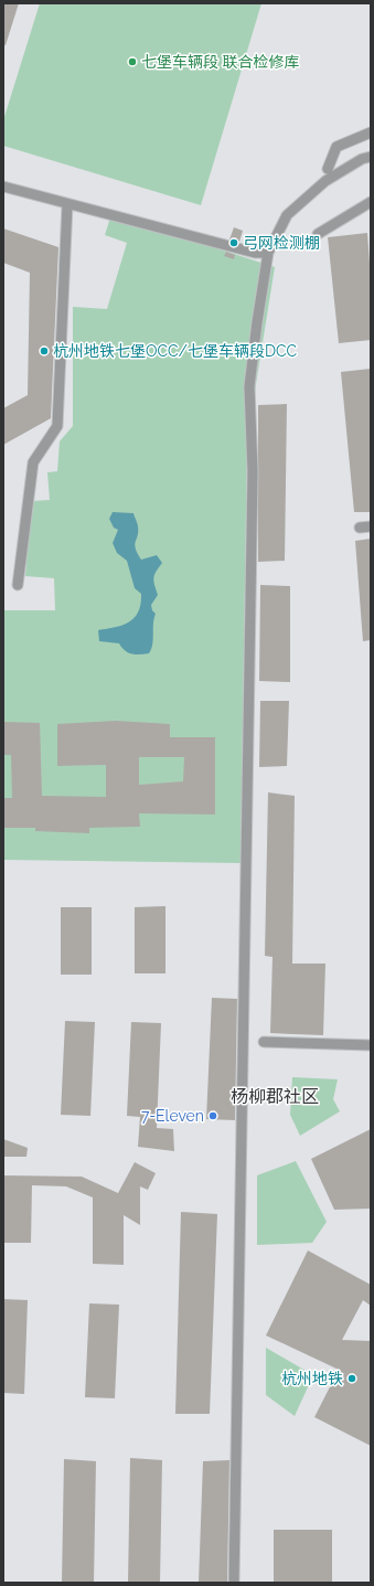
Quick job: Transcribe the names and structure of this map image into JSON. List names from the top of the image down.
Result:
{
  "districts": ["杨柳郡社区"],
  "places": [
    "七堡车辆段 联合检修库",
    "弓网检测棚",
    "杭州地铁七堡OCC/七堡车辆段DCC",
    "7-Eleven",
    "杭州地铁"
  ]
}
